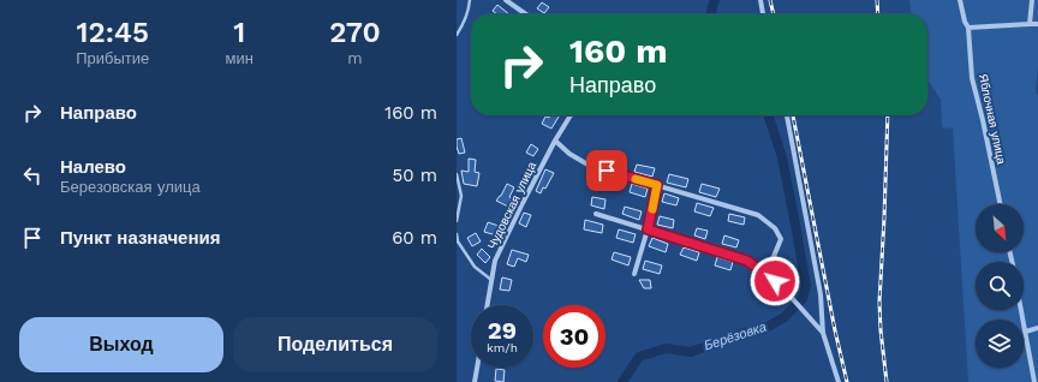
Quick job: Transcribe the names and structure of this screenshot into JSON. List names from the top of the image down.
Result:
{
  "streets": {
    "street": ["Яблочная улица", "Чудовская улица"]
  },
  "water": ["Берёзовка"],
  "north": "bottom right",
  "page": {
    "eta": [
      "12:45",
      "Прибытие",
      "1",
      "мин",
      "270",
      "m"
    ],
    "turn": ["160 m", "Направо"],
    "list": [
      {
        "name": "Направо",
        "value": "160 m"
      },
      {
        "name": "Налево",
        "note": "Березовская улица",
        "value": "50 m"
      },
      {
        "name": "Пункт назначения",
        "value": "60 m"
      }
    ],
    "speed": "29 km/h",
    "limit": "30",
    "buttons": ["Выход", "Поделиться"]
  }
}
